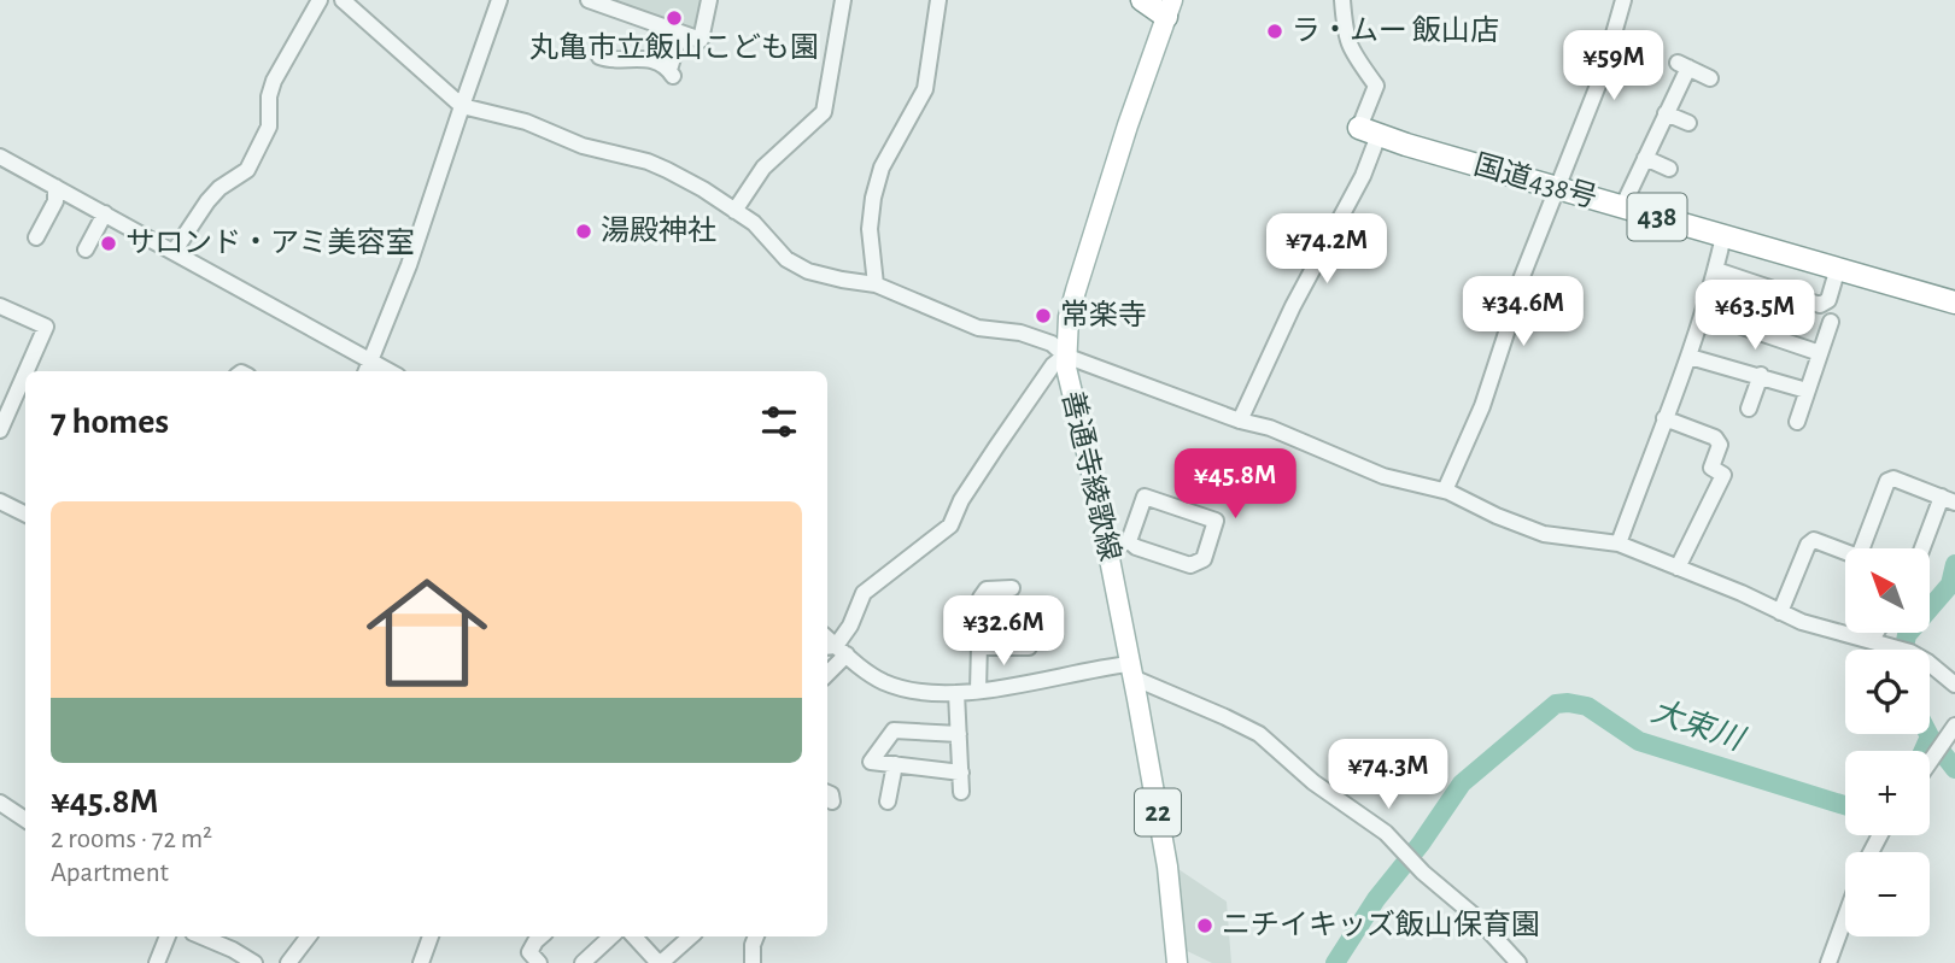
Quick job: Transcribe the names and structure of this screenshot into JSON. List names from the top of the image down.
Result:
{
  "streets": {
    "highway": ["国道438号", "438"],
    "main road": ["善通寺綾歌線", "22"]
  },
  "water": ["大束川"],
  "places": [
    "丸亀市立飯山こども園",
    "ラ・ムー 飯山店",
    "湯殿神社",
    "サロンド・アミ美容室",
    "常楽寺",
    "ニチイキッズ飯山保育園"
  ],
  "north": "top left",
  "page": {
    "price": [
      "¥59M",
      "¥74.2M",
      "¥34.6M",
      "¥63.5M",
      "¥45.8M",
      "¥32.6M",
      "¥74.3M"
    ],
    "heading": "7 homes",
    "list": [
      {
        "name": "¥45.8M",
        "note": "2 rooms · 72 m² · Apartment"
      }
    ],
    "map_buttons": ["+", "−"]
  }
}
